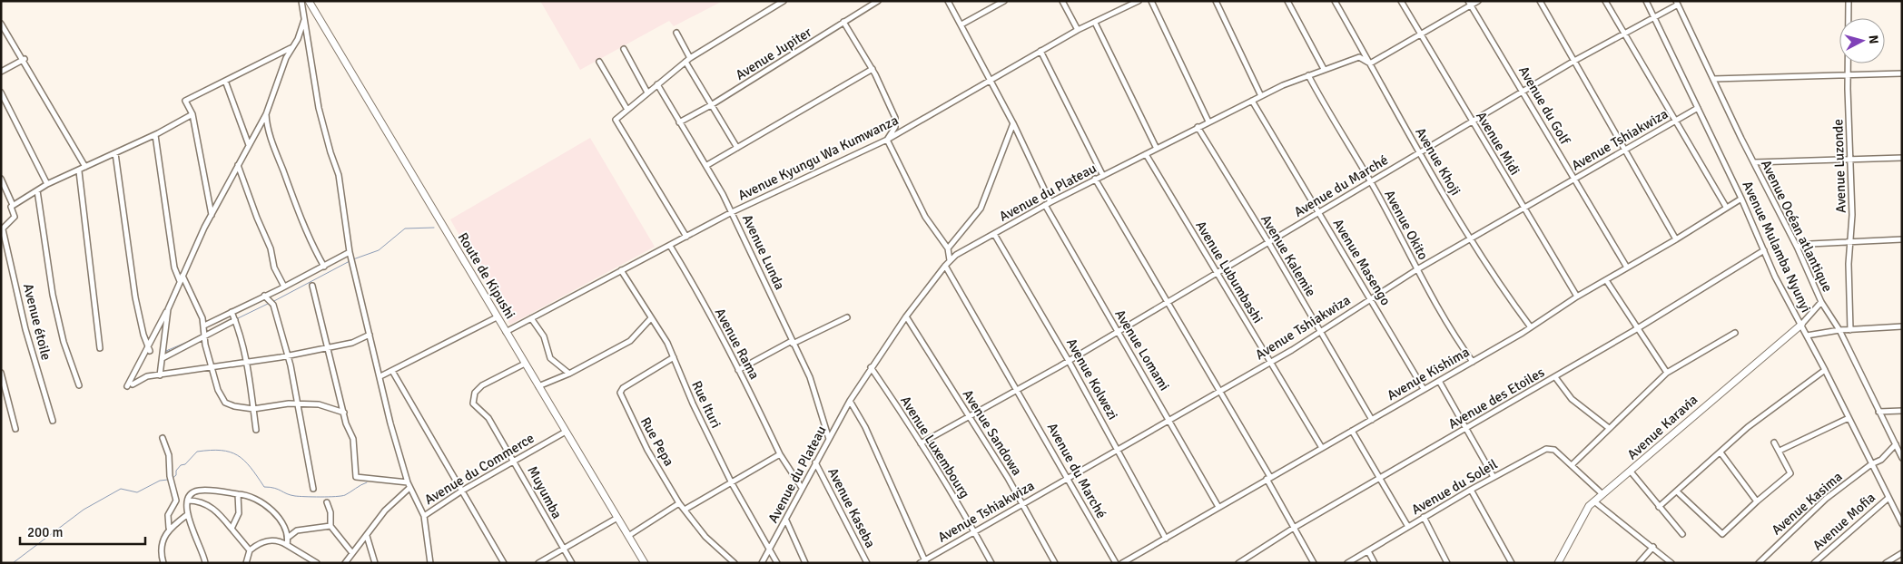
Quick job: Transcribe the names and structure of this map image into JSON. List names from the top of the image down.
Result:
{
  "streets": {
    "main road": ["Route de Kipushi", "Avenue Karavia"],
    "street": [
      "Avenue Jupiter",
      "Avenue du Golf",
      "Avenue Tshiakwiza",
      "Avenue Midi",
      "Avenue Kyungu Wa Kumwanza",
      "Avenue Khoji",
      "Avenue Luzonde",
      "Avenue du Marché",
      "Avenue du Plateau",
      "Avenue Okito",
      "Avenue Océan atlantique",
      "Avenue Mulamba Nyunyi",
      "Avenue Lunda",
      "Avenue Kalemie",
      "Avenue Masengo",
      "Avenue Lubumbashi",
      "Avenue étoile",
      "Avenue Rama",
      "Avenue Lomami",
      "Avenue Kishima",
      "Avenue Kolwezi",
      "Avenue des Etoiles",
      "Rue Ituri",
      "Avenue Sandowa",
      "Rue Pepa",
      "Avenue Luxembourg",
      "Avenue du Commerce",
      "Avenue du Soleil",
      "Muyumba",
      "Avenue Kasima",
      "Avenue Kaseba",
      "Avenue Mofia"
    ]
  },
  "crossings": [
    ["Avenue Jupiter", "Avenue Lunda"],
    ["Avenue du Golf", "Avenue Tshiakwiza"],
    ["Avenue du Golf", "Avenue du Marché"],
    ["Avenue du Golf", "Avenue Kishima"],
    ["Avenue Tshiakwiza", "Avenue Midi"],
    ["Avenue Tshiakwiza", "Avenue Khoji"],
    ["Avenue Tshiakwiza", "Avenue du Marché"],
    ["Avenue Tshiakwiza", "Avenue Okito"],
    ["Avenue Tshiakwiza", "Avenue Mulamba Nyunyi"],
    ["Avenue Tshiakwiza", "Avenue Kalemie"],
    ["Avenue Tshiakwiza", "Avenue Masengo"],
    ["Avenue Tshiakwiza", "Avenue Lubumbashi"],
    ["Avenue Tshiakwiza", "Avenue Lomami"],
    ["Avenue Tshiakwiza", "Avenue Kolwezi"],
    ["Avenue Tshiakwiza", "Avenue Sandowa"],
    ["Avenue Tshiakwiza", "Avenue Luxembourg"],
    ["Avenue Midi", "Avenue du Marché"],
    ["Avenue Midi", "Avenue Kishima"],
    ["Avenue Kyungu Wa Kumwanza", "Avenue Lunda"],
    ["Avenue Kyungu Wa Kumwanza", "Route de Kipushi"],
    ["Avenue Kyungu Wa Kumwanza", "Avenue Rama"],
    ["Avenue Kyungu Wa Kumwanza", "Avenue Lomami"],
    ["Avenue Kyungu Wa Kumwanza", "Rue Ituri"],
    ["Avenue Khoji", "Avenue du Marché"],
    ["Avenue Khoji", "Avenue du Plateau"],
    ["Avenue Khoji", "Avenue Kishima"],
    ["Avenue du Marché", "Avenue du Plateau"],
    ["Avenue du Marché", "Avenue Okito"],
    ["Avenue du Marché", "Avenue Océan atlantique"],
    ["Avenue du Marché", "Avenue Mulamba Nyunyi"],
    ["Avenue du Marché", "Avenue Kalemie"],
    ["Avenue du Marché", "Avenue Masengo"],
    ["Avenue du Marché", "Avenue Lubumbashi"],
    ["Avenue du Marché", "Avenue Lomami"],
    ["Avenue du Marché", "Avenue Kolwezi"],
    ["Avenue du Marché", "Avenue Sandowa"],
    ["Avenue du Marché", "Avenue Luxembourg"],
    ["Avenue du Plateau", "Avenue Okito"],
    ["Avenue du Plateau", "Avenue Lunda"],
    ["Avenue du Plateau", "Avenue Kalemie"],
    ["Avenue du Plateau", "Avenue Masengo"],
    ["Avenue du Plateau", "Avenue Lubumbashi"],
    ["Avenue du Plateau", "Avenue Rama"],
    ["Avenue du Plateau", "Avenue Lomami"],
    ["Avenue du Plateau", "Avenue Kolwezi"],
    ["Avenue du Plateau", "Rue Ituri"],
    ["Avenue du Plateau", "Avenue Sandowa"],
    ["Avenue du Plateau", "Avenue Luxembourg"],
    ["Avenue du Plateau", "Avenue Kaseba"],
    ["Avenue Okito", "Avenue Kishima"],
    ["Avenue Océan atlantique", "Avenue Kasima"],
    ["Avenue Mulamba Nyunyi", "Avenue Kishima"],
    ["Avenue Mulamba Nyunyi", "Avenue des Etoiles"],
    ["Avenue Mulamba Nyunyi", "Avenue Karavia"],
    ["Avenue Mulamba Nyunyi", "Avenue Kasima"],
    ["Avenue Mulamba Nyunyi", "Avenue Mofia"],
    ["Avenue Kalemie", "Avenue Kishima"],
    ["Avenue Masengo", "Avenue Kishima"],
    ["Avenue Lubumbashi", "Avenue Kishima"],
    ["Route de Kipushi", "Avenue du Commerce"],
    ["Route de Kipushi", "Muyumba"],
    ["Avenue Lomami", "Avenue Kishima"],
    ["Avenue Kishima", "Avenue Kolwezi"],
    ["Rue Ituri", "Rue Pepa"],
    ["Avenue Karavia", "Avenue du Soleil"],
    ["Avenue du Commerce", "Muyumba"]
  ],
  "scale_bar": "200 m",
  "north": "right"
}
